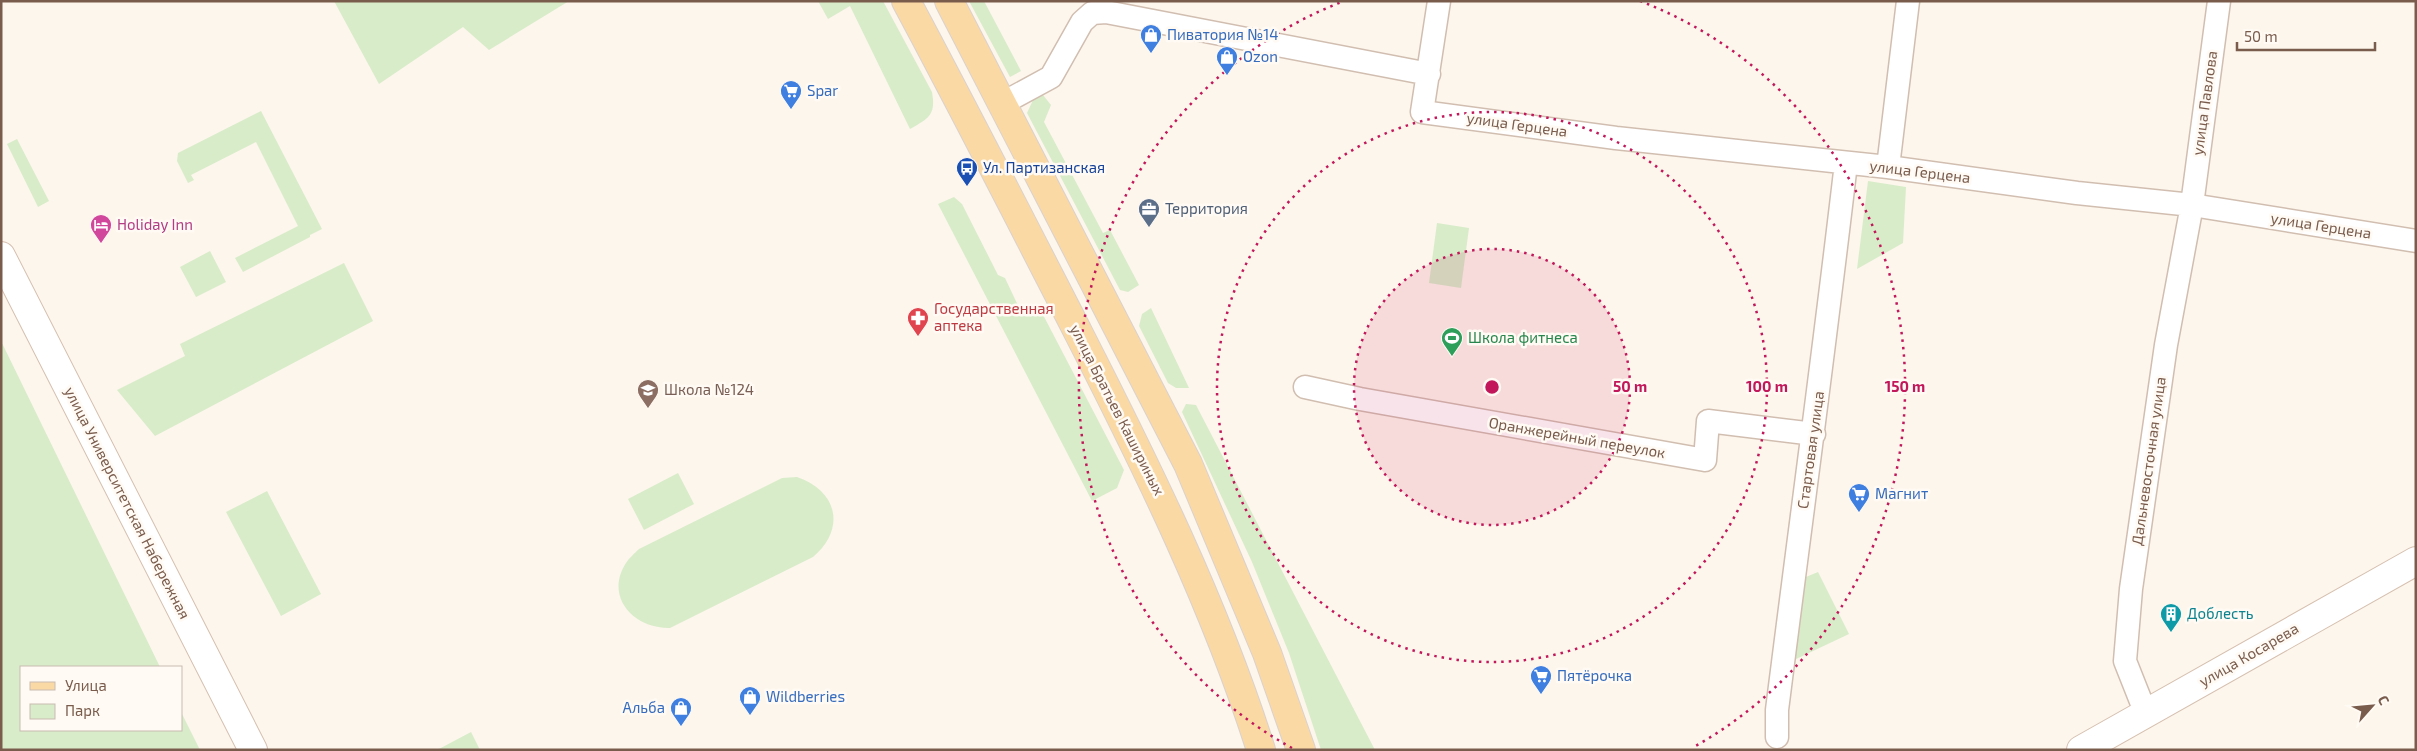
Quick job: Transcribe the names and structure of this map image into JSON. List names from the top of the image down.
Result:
{
  "streets": {
    "main road": ["улица Братьев Кашириных", "улица Университетская Набережная", "улица Косарева"],
    "street": [
      "улица Павлова",
      "улица Герцена",
      "Оранжерейный переулок",
      "Стартовая улица",
      "Дальневосточная улица"
    ]
  },
  "crossings": [
    ["улица Павлова", "улица Герцена"],
    ["улица Павлова", "Дальневосточная улица"],
    ["улица Герцена", "Стартовая улица"],
    ["улица Герцена", "Дальневосточная улица"],
    ["Оранжерейный переулок", "Стартовая улица"],
    ["Дальневосточная улица", "улица Косарева"]
  ],
  "places": {
    "shop": [
      "Пиватория №14",
      "Ozon",
      "Wildberries",
      "Альба"
    ],
    "supermarket": ["Spar", "Магнит", "Пятёрочка"],
    "bus stop": ["Ул. Партизанская"],
    "office": ["Территория"],
    "hotel": ["Holiday Inn"],
    "pharmacy": ["Государственная аптека"],
    "sports": ["Школа фитнеса"],
    "school or university": ["Школа №124"],
    "building": ["Доблесть"]
  },
  "legend": ["Улица", "Парк"],
  "scale_bar": "50 m",
  "north": "top right",
  "rings": ["50 m", "100 m", "150 m"]
}
